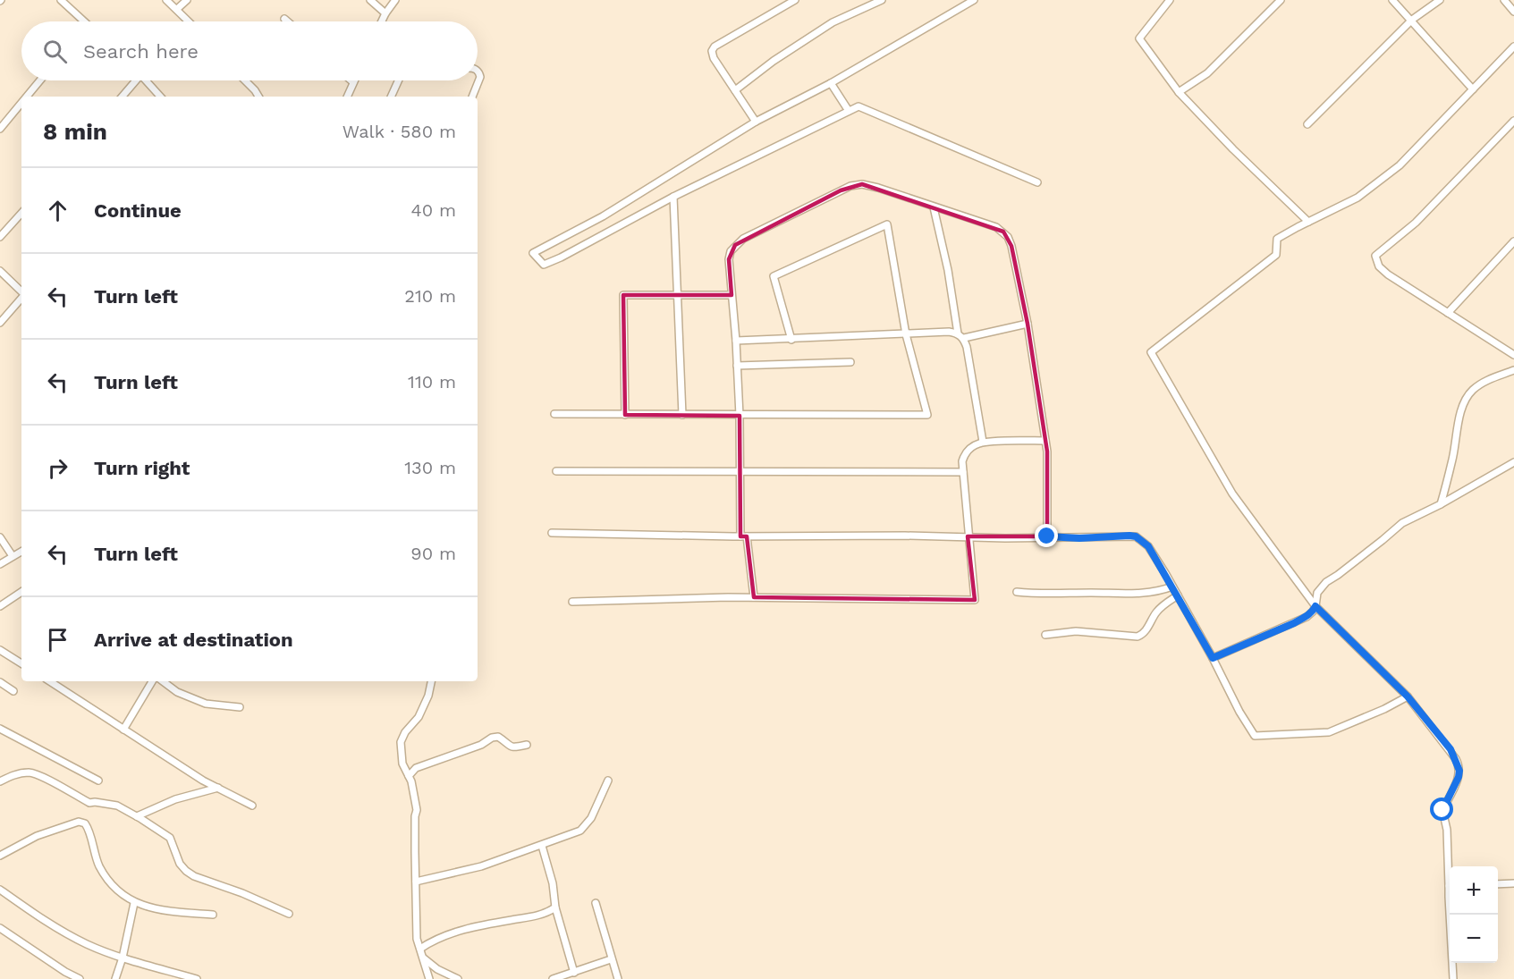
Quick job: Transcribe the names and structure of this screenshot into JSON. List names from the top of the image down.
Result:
{
  "page": {
    "search": "Search here",
    "heading": ["8 min", "Walk · 580 m"],
    "list": [
      ["Continue", "40 m"],
      ["Turn left", "210 m"],
      ["Turn left", "110 m"],
      ["Turn right", "130 m"],
      ["Turn left", "90 m"],
      "Arrive at destination"
    ],
    "map_buttons": ["+", "−"]
  }
}
